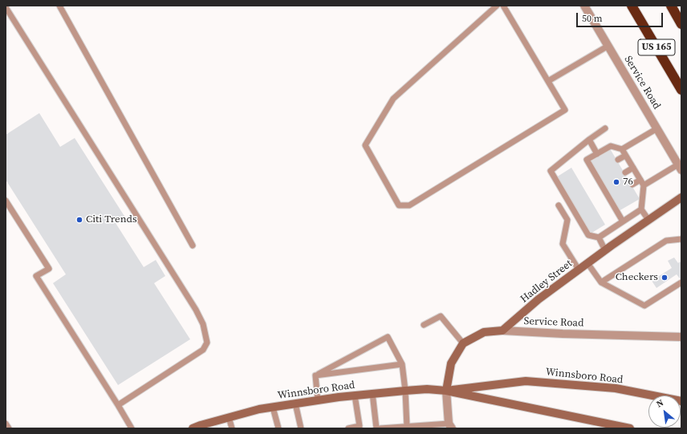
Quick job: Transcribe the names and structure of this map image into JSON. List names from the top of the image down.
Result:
{
  "streets": {
    "highway": ["US 165"],
    "main road": ["Hadley Street", "Winnsboro Road"],
    "street": ["Service Road"]
  },
  "crossings": [
    ["Service Road", "Hadley Street"]
  ],
  "places": ["76", "Citi Trends", "Checkers"],
  "scale_bar": "50 m",
  "north": "top left"
}
